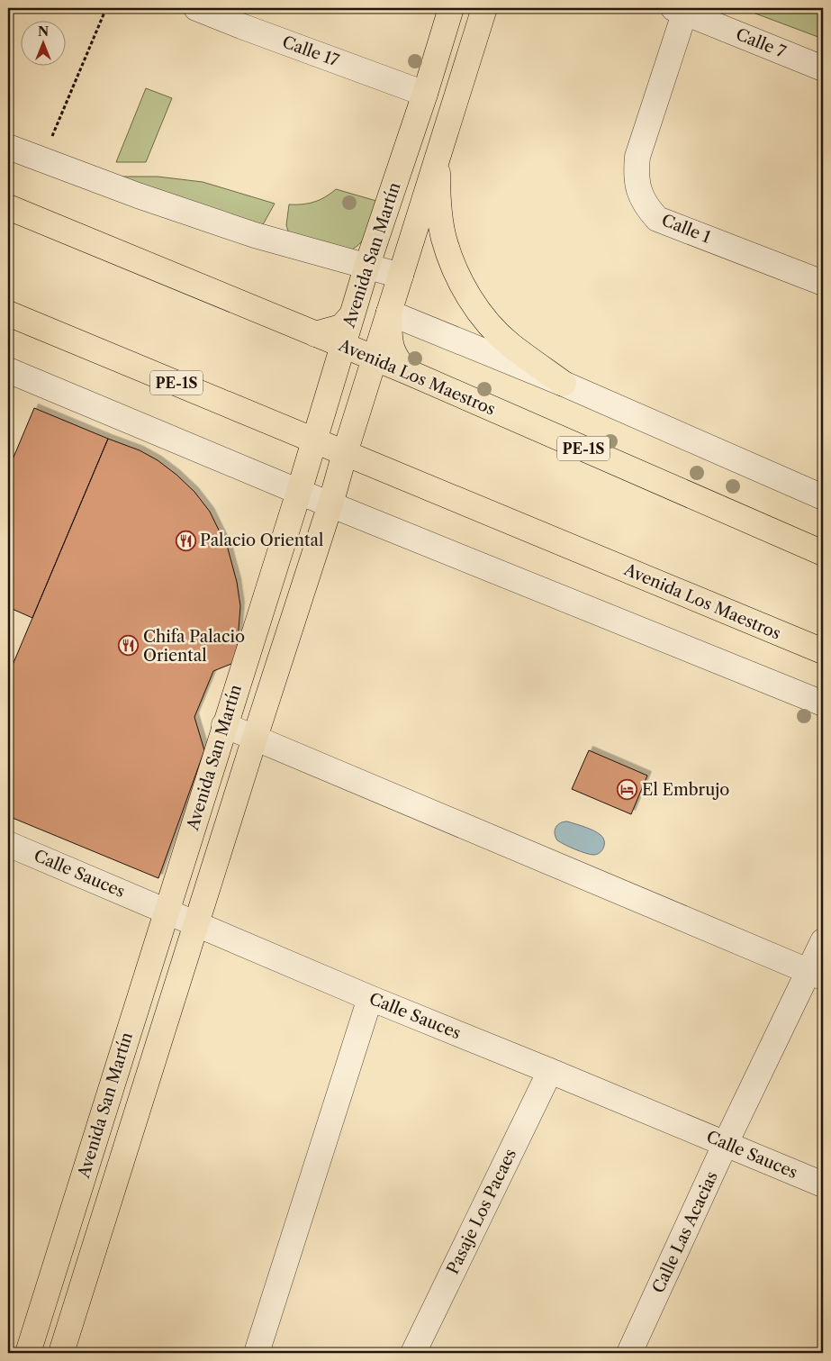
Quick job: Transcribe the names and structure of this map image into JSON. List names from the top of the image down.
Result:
{
  "streets": {
    "main road": ["Avenida San Martín", "Avenida Los Maestros", "PE-1S"],
    "street": [
      "Calle 7",
      "Calle 17",
      "Calle 1",
      "Calle Sauces",
      "Pasaje Los Pacaes",
      "Calle Las Acacias"
    ]
  },
  "crossings": [
    ["Calle 7", "Calle 1"],
    ["Calle 17", "Avenida San Martín"],
    ["Avenida San Martín", "Avenida Los Maestros"],
    ["Avenida San Martín", "Calle Sauces"],
    ["Calle Sauces", "Pasaje Los Pacaes"],
    ["Calle Sauces", "Calle Las Acacias"]
  ],
  "places": {
    "restaurant": ["Palacio Oriental", "Chifa Palacio Oriental"],
    "hotel": ["El Embrujo"]
  },
  "north": "top"
}
